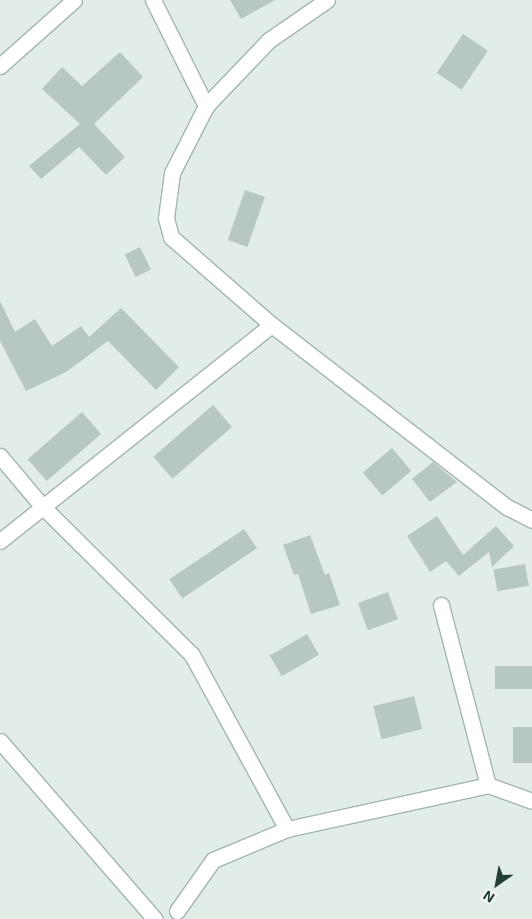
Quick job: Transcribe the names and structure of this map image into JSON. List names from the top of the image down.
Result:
{
  "north": "bottom left"
}
